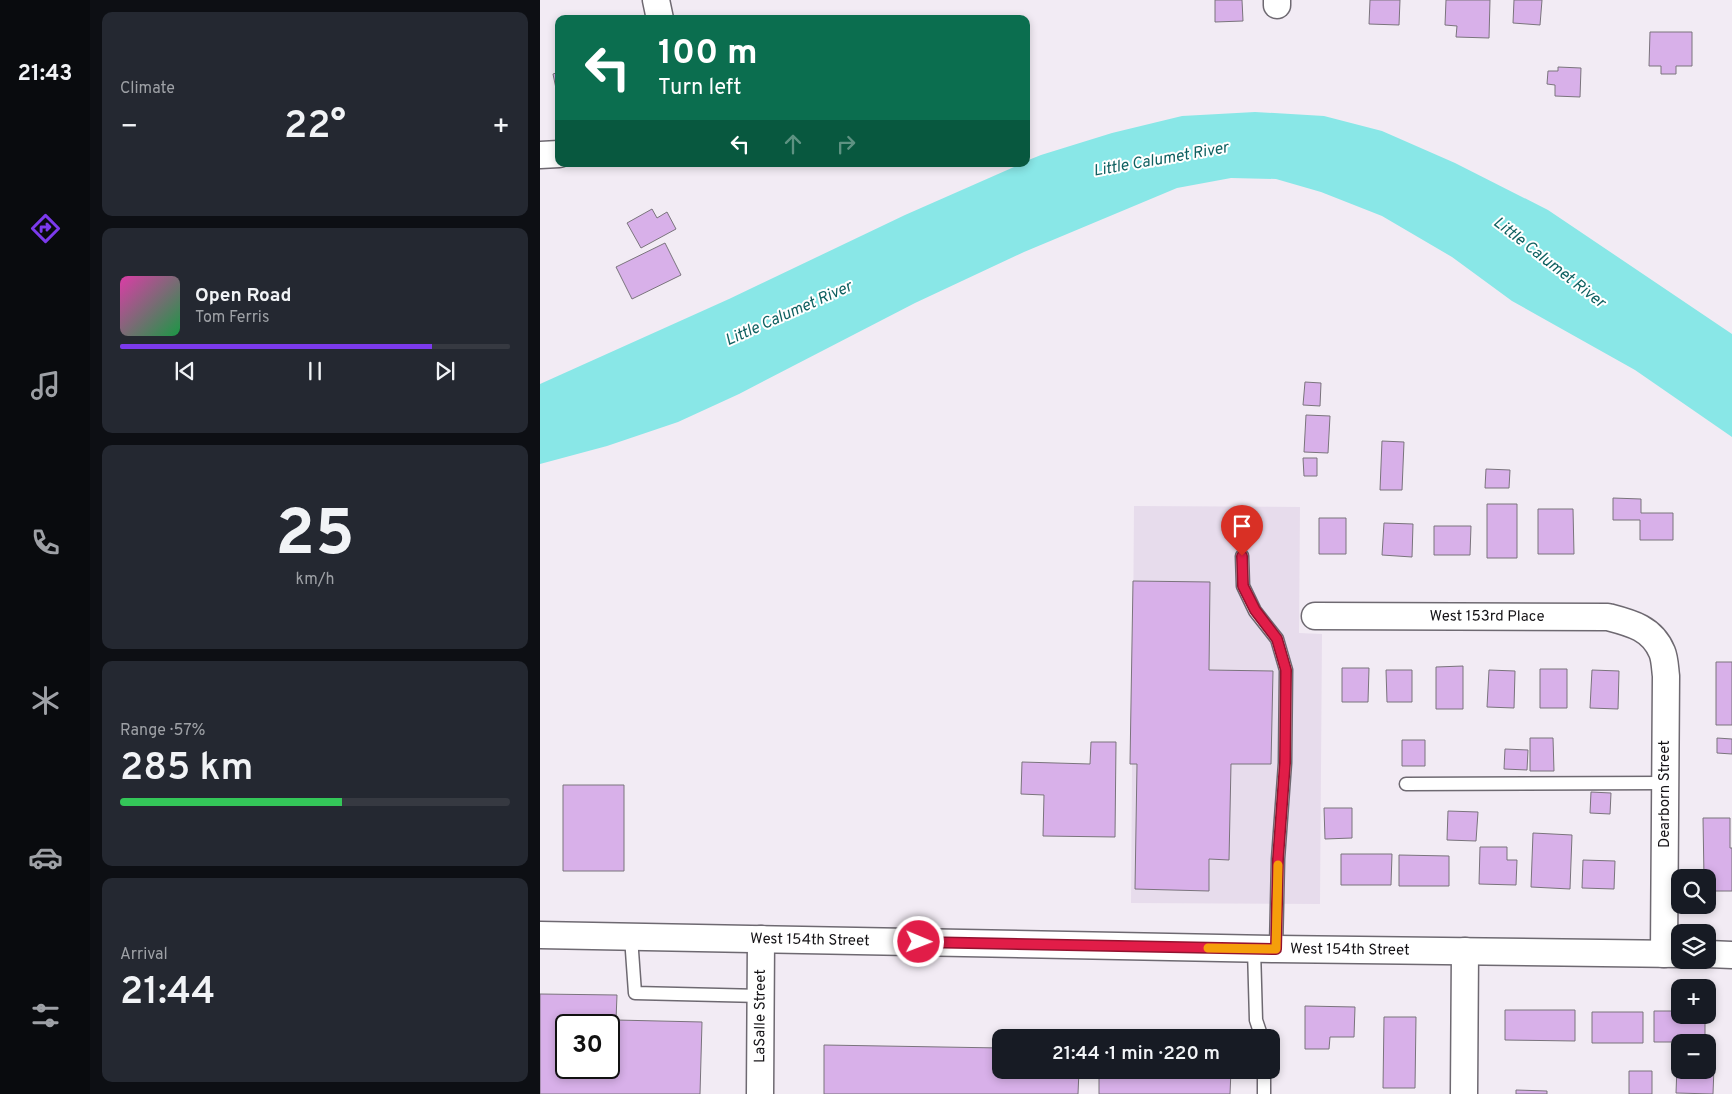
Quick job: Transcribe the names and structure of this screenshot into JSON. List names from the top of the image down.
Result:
{
  "streets": {
    "street": [
      "West 153rd Place",
      "Dearborn Street",
      "West 154th Street",
      "LaSalle Street"
    ]
  },
  "crossings": [
    ["West 153rd Place", "Dearborn Street"],
    ["West 154th Street", "LaSalle Street"]
  ],
  "water": ["Little Calumet River"],
  "page": {
    "tabs": "21:43",
    "tile": [
      "Climate",
      ["25", "km/h"],
      ["Range · 57%", "285 km"],
      ["Arrival", "21:44"]
    ],
    "turn": ["100 m", "Turn left"],
    "heat": ["−", "22°", "+"],
    "song": ["Open Road", "Tom Ferris"],
    "map_buttons": ["+", "−"],
    "limit": "30",
    "trip": "21:44 · 1 min · 220 m"
  }
}
